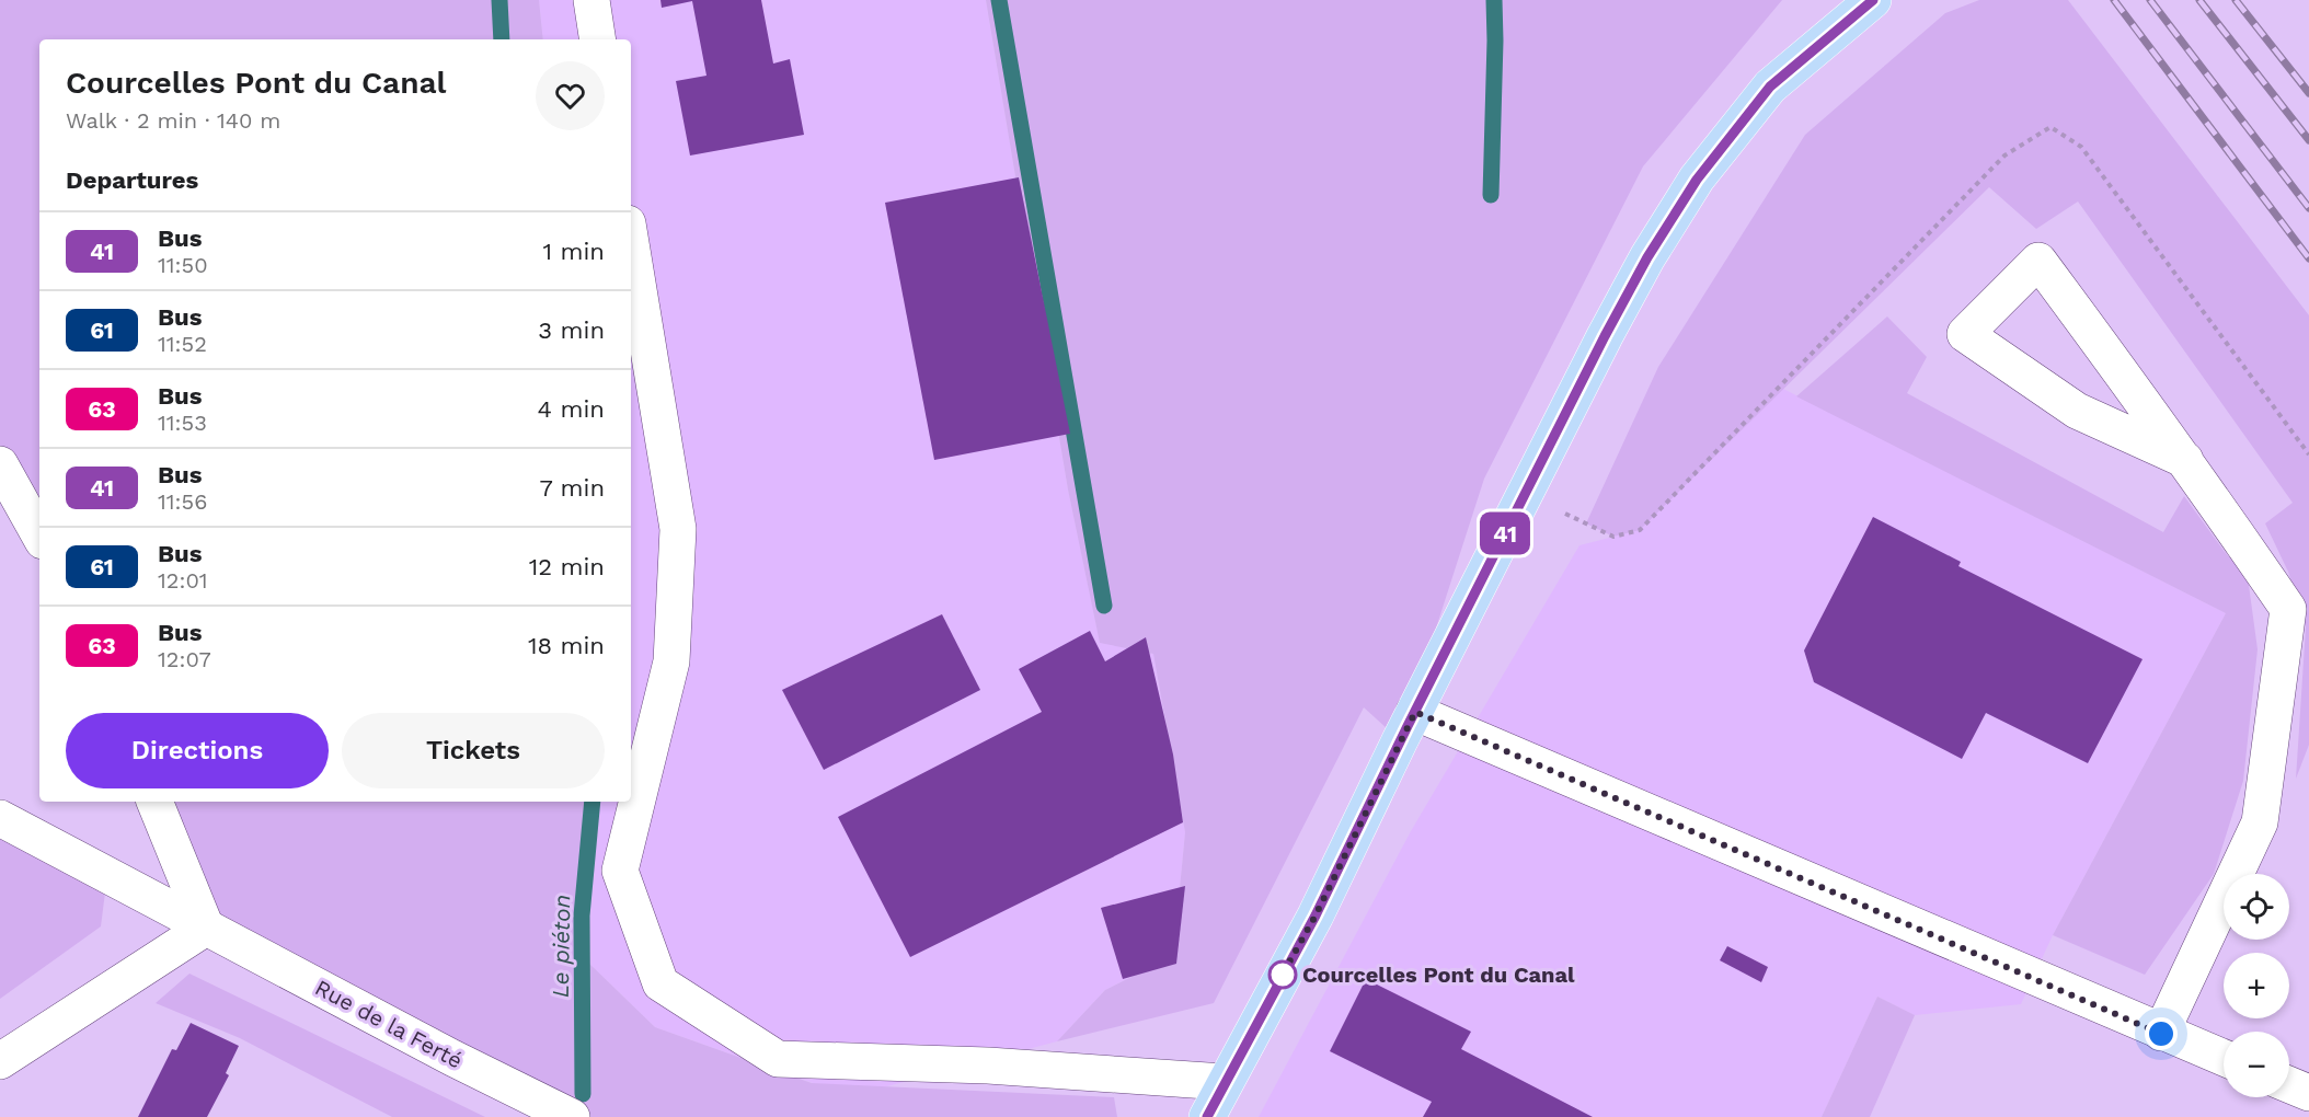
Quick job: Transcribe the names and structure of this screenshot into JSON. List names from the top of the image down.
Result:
{
  "streets": {
    "street": ["Rue de la Ferté"]
  },
  "water": ["Le piéton"],
  "places": ["Courcelles Pont du Canal"],
  "lines": ["bus line 41"],
  "page": {
    "on_map": "41",
    "heading": [
      ["Courcelles Pont du Canal", "Walk · 2 min · 140 m"],
      "Departures"
    ],
    "list": [
      {
        "mark": "41",
        "name": "Bus",
        "note": "11:50",
        "value": "1 min"
      },
      {
        "mark": "61",
        "name": "Bus",
        "note": "11:52",
        "value": "3 min"
      },
      {
        "mark": "63",
        "name": "Bus",
        "note": "11:53",
        "value": "4 min"
      },
      {
        "mark": "41",
        "name": "Bus",
        "note": "11:56",
        "value": "7 min"
      },
      {
        "mark": "61",
        "name": "Bus",
        "note": "12:01",
        "value": "12 min"
      },
      {
        "mark": "63",
        "name": "Bus",
        "note": "12:07",
        "value": "18 min"
      }
    ],
    "buttons": ["Directions", "Tickets"],
    "map_buttons": ["+", "−"]
  }
}
